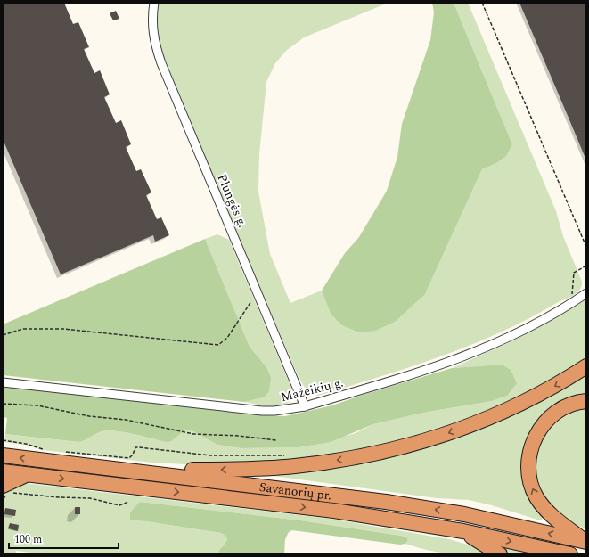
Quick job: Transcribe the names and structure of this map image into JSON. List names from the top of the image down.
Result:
{
  "streets": {
    "highway": ["Savanorių pr."],
    "street": ["Plungės g.", "Mažeikių g."]
  },
  "crossings": [
    ["Plungės g.", "Mažeikių g."]
  ],
  "scale_bar": "100 m"
}
